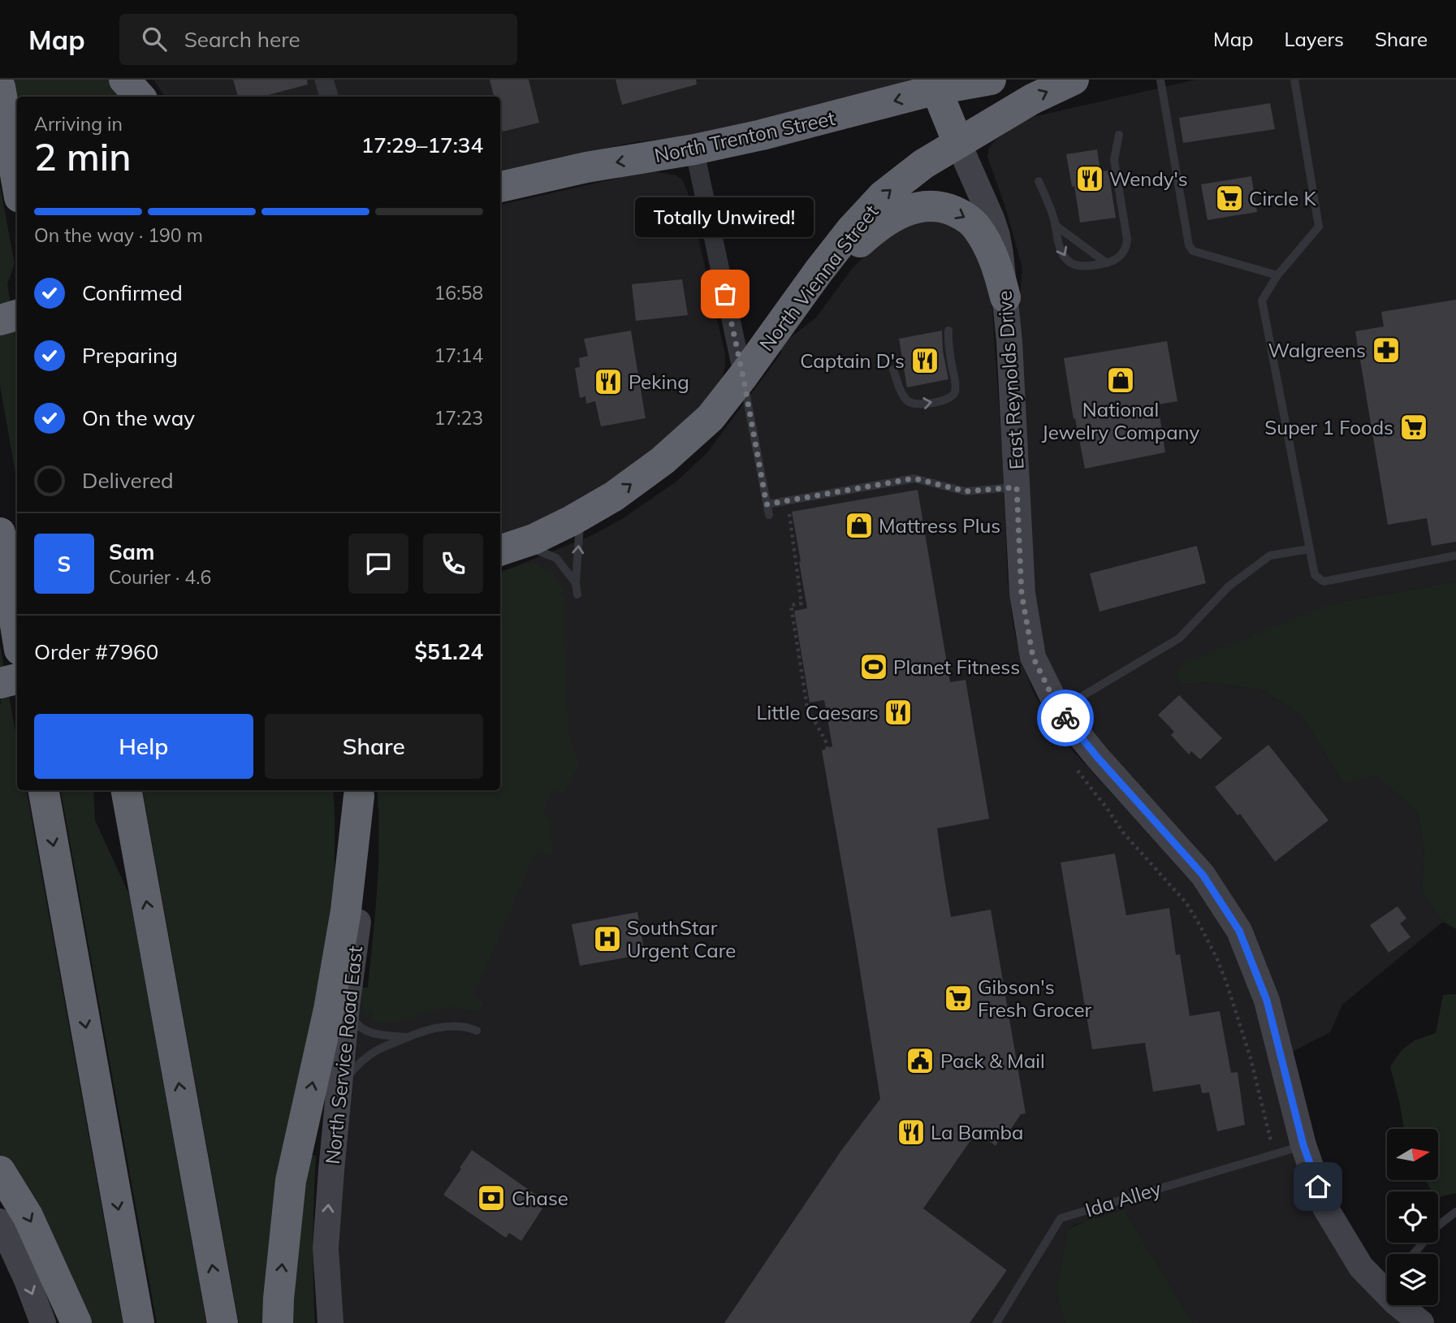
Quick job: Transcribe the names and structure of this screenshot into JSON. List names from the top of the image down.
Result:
{
  "streets": {
    "highway": ["North Trenton Street", "North Vienna Street"],
    "street": ["East Reynolds Drive", "North Service Road East"],
    "lane": ["Ida Alley"]
  },
  "crossings": [
    ["North Vienna Street", "East Reynolds Drive"],
    ["East Reynolds Drive", "Ida Alley"]
  ],
  "one_way": ["North Trenton Street", "North Vienna Street", "North Service Road East"],
  "places": {
    "restaurant": [
      "Wendy's",
      "Captain D's",
      "Peking",
      "Little Caesars",
      "La Bamba"
    ],
    "supermarket": ["Circle K", "Super 1 Foods", "Gibson's Fresh Grocer"],
    "other": ["Totally Unwired!"],
    "pharmacy": ["Walgreens"],
    "shop": ["National Jewelry Company", "Mattress Plus"],
    "sports": ["Planet Fitness"],
    "hospital": ["SouthStar Urgent Care"],
    "public building": ["Pack & Mail"],
    "bank": ["Chase"]
  },
  "north": "right",
  "page": {
    "header": "Map",
    "search": "Search here",
    "nav": ["Map", "Layers", "Share"],
    "heading": ["2 min", "Arriving in", "17:29–17:34"],
    "panel": [
      "Sam",
      "Courier · 4.6",
      "Order #7960",
      "$51.24"
    ],
    "bar": "On the way · 190 m",
    "bubble": "Totally Unwired!",
    "list": [
      ["Confirmed", "16:58"],
      ["Preparing", "17:14"],
      ["On the way", "17:23"],
      "Delivered"
    ],
    "round": "S",
    "buttons": ["Help", "Share"]
  }
}
